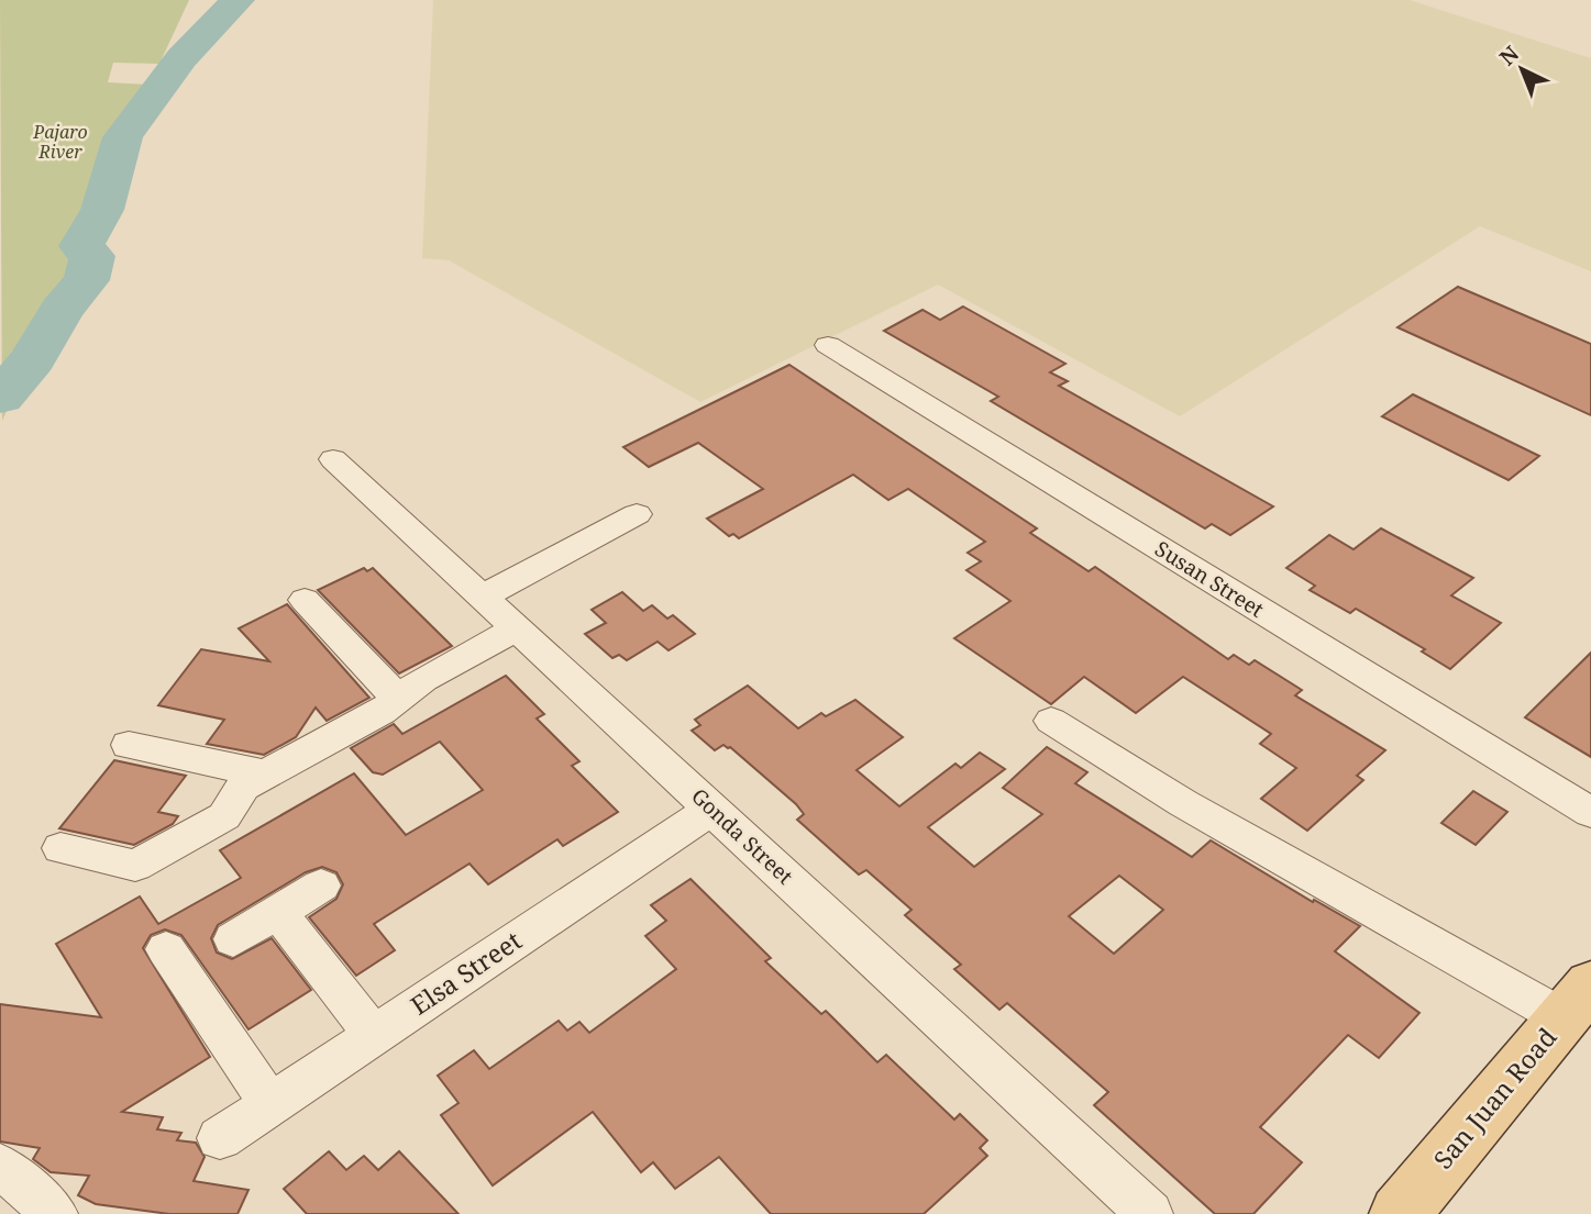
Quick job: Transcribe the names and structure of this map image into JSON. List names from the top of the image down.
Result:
{
  "streets": {
    "main road": ["San Juan Road"],
    "street": ["Susan Street", "Gonda Street", "Elsa Street"]
  },
  "crossings": [
    ["Gonda Street", "Elsa Street"]
  ],
  "parks": ["Pajaro River"],
  "north": "top left"
}
